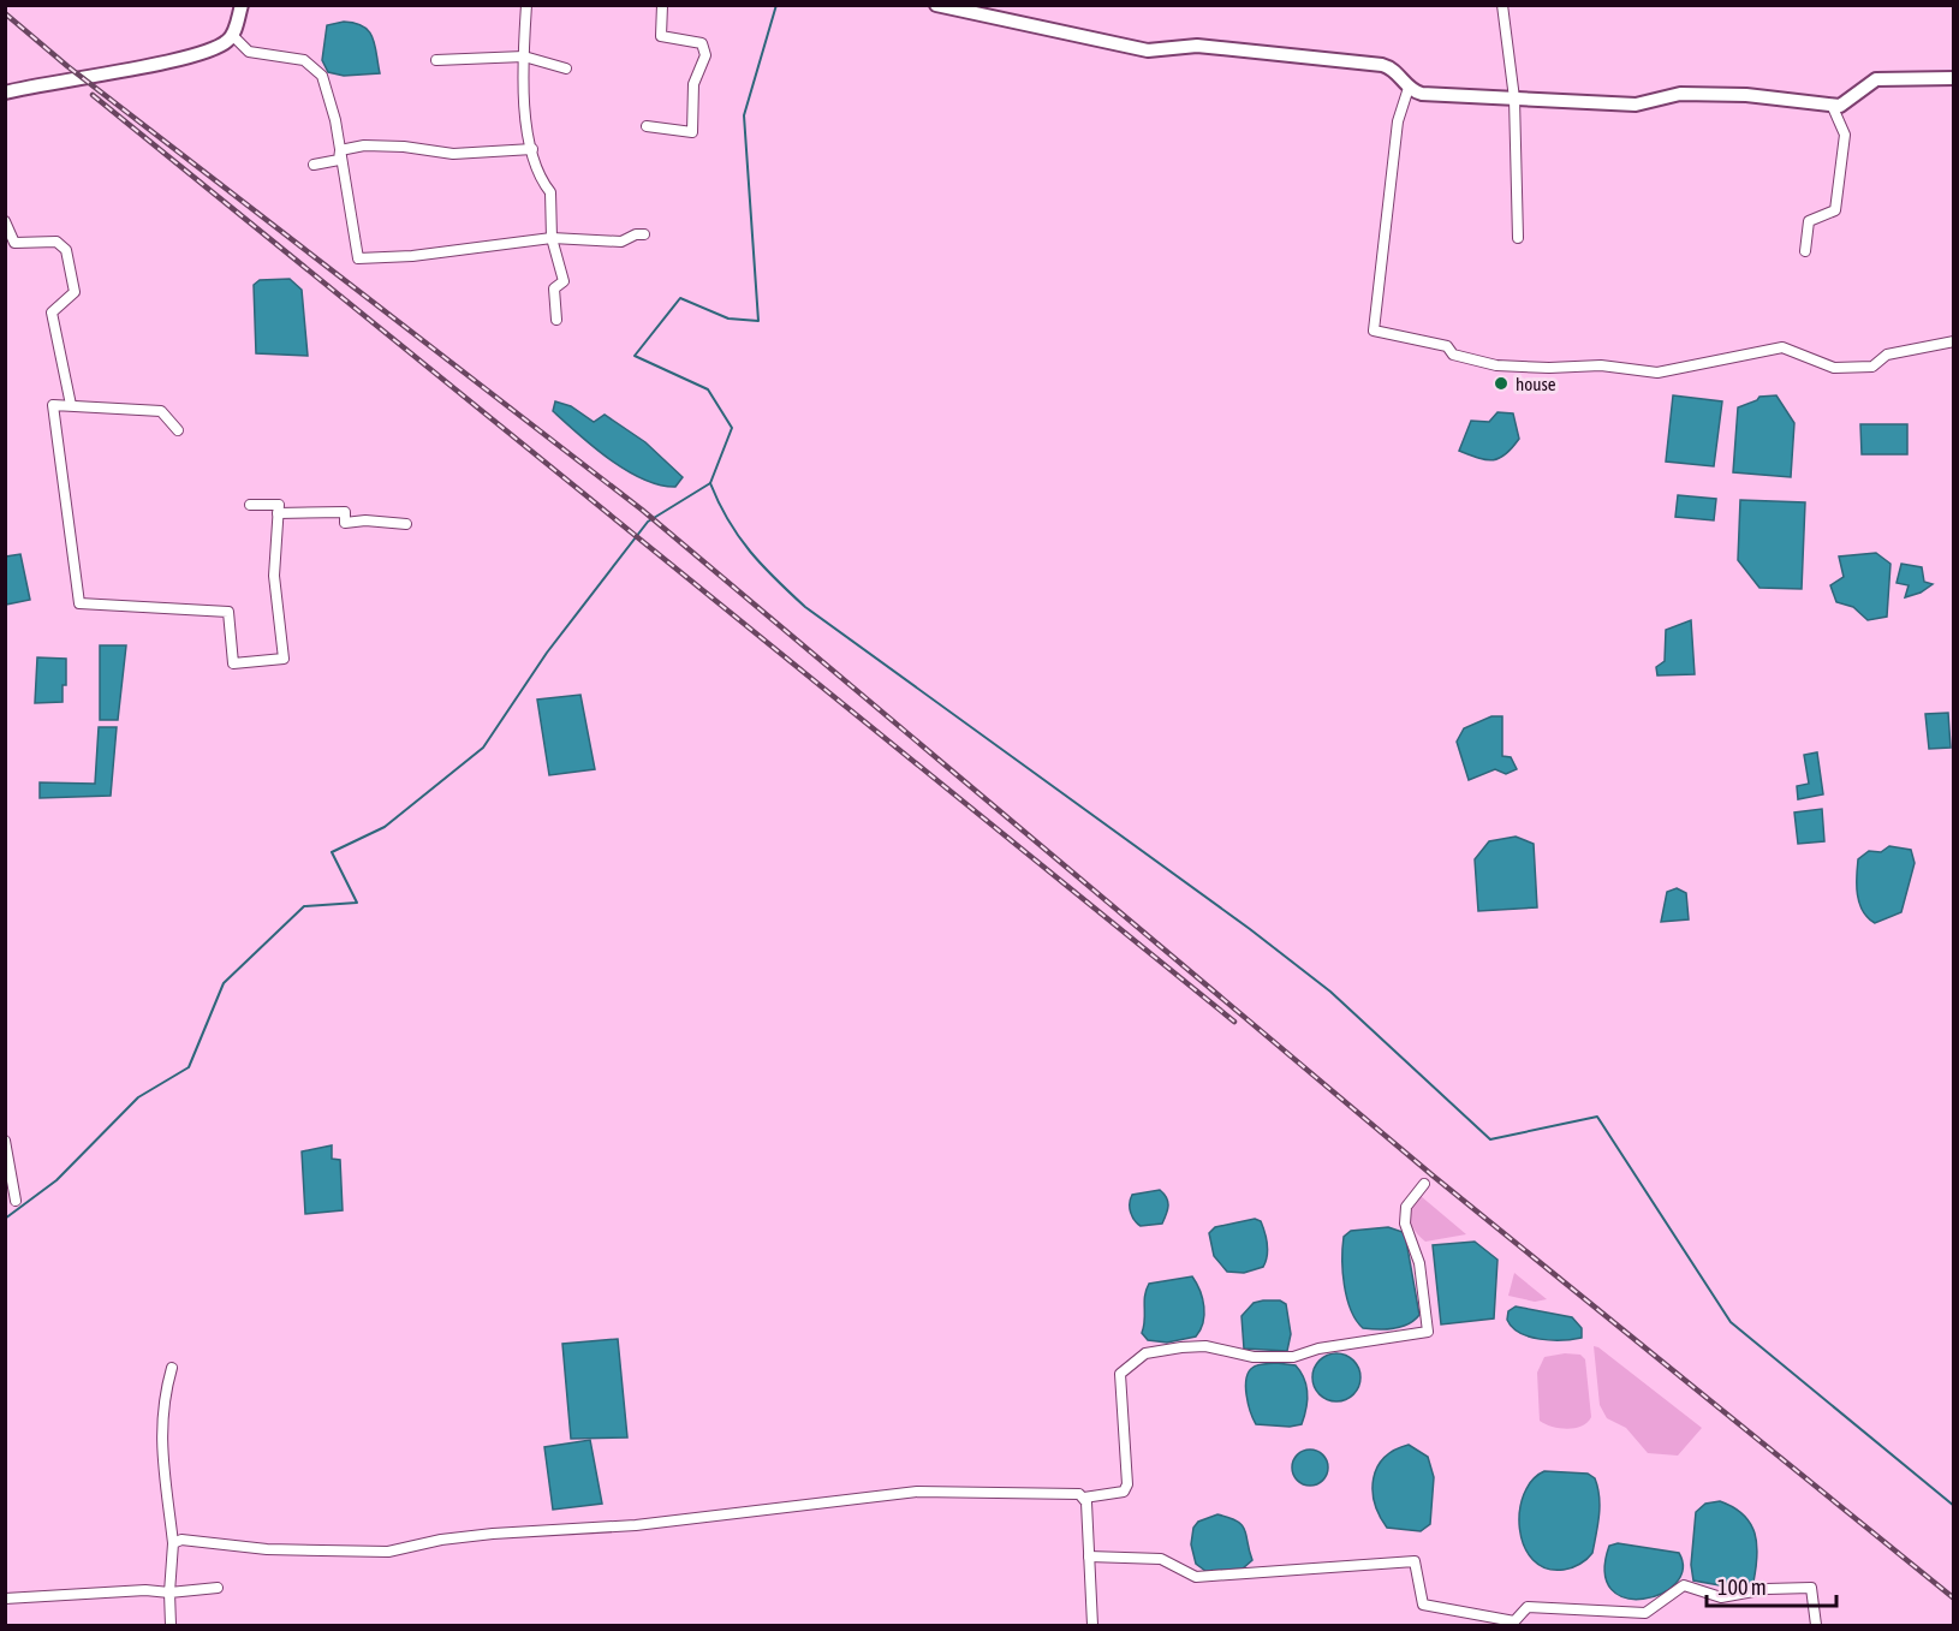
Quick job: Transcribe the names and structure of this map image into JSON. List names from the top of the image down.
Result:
{
  "places": ["house"],
  "scale_bar": "100 m"
}
